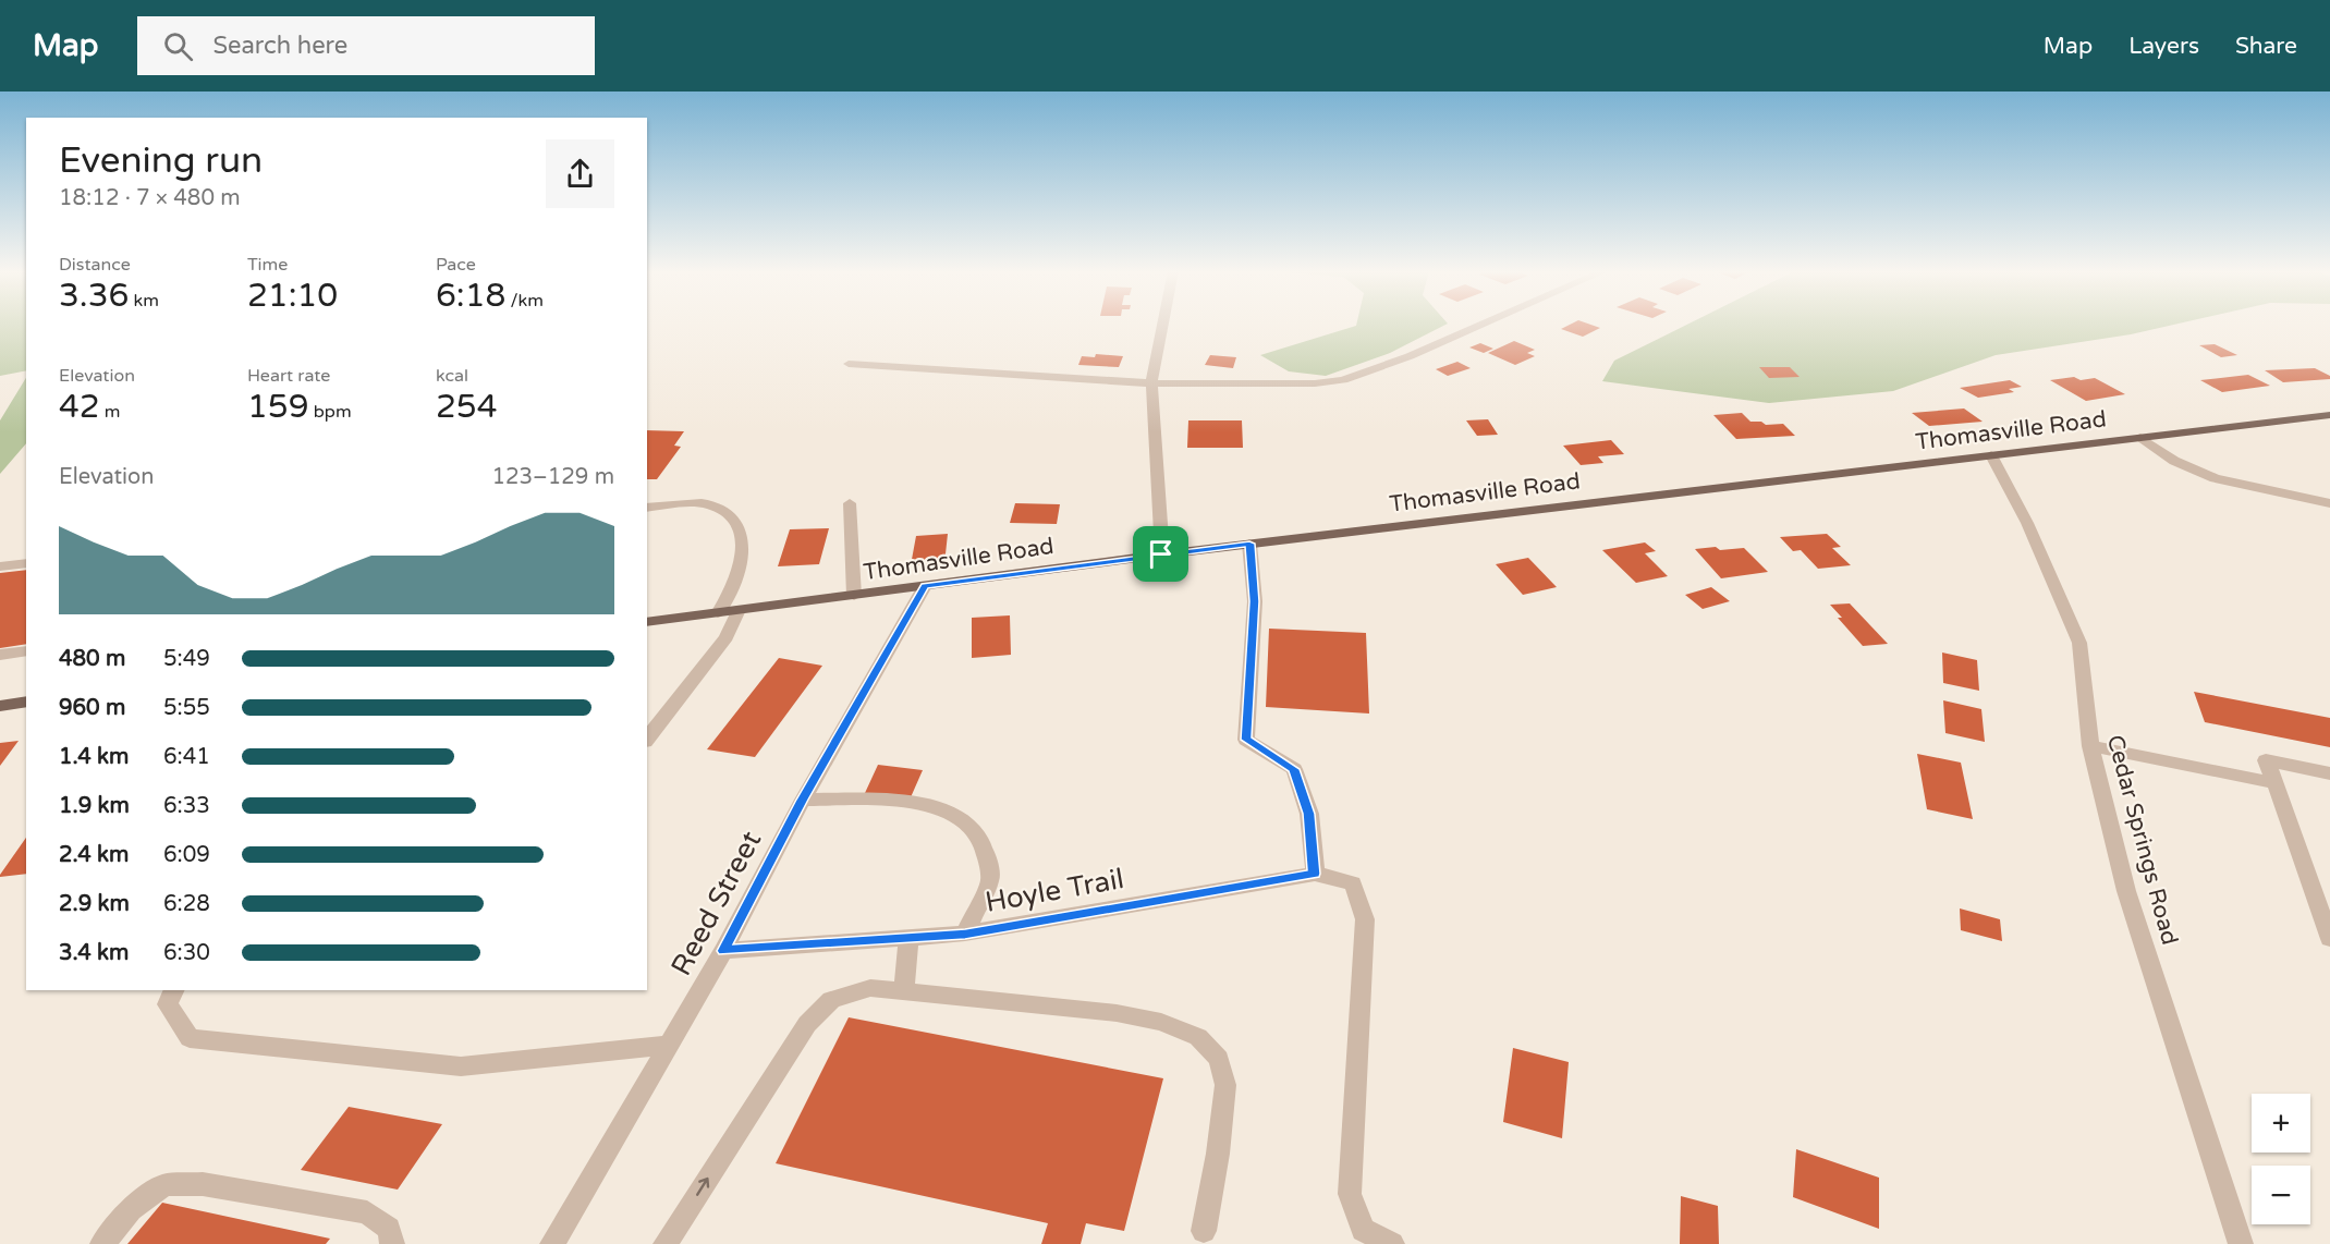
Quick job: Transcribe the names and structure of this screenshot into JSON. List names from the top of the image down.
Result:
{
  "streets": {
    "main road": ["Thomasville Road"],
    "street": ["Cedar Springs Road", "Hoyle Trail", "Reed Street"]
  },
  "crossings": [
    ["Thomasville Road", "Cedar Springs Road"],
    ["Thomasville Road", "Reed Street"],
    ["Hoyle Trail", "Reed Street"]
  ],
  "page": {
    "header": "Map",
    "search": "Search here",
    "nav": ["Map", "Layers", "Share"],
    "heading": ["Evening run", "18:12 · 7 × 480 m"],
    "stats": [
      ["Distance", "3.36 km"],
      ["Time", "21:10"],
      ["Pace", "6:18 /km"],
      ["Elevation", "42 m"],
      ["Heart rate", "159 bpm"],
      ["kcal", "254"]
    ],
    "chart": ["Elevation", "123–129 m"],
    "list": [
      {
        "name": "480 m",
        "note": "5:49"
      },
      {
        "name": "960 m",
        "note": "5:55"
      },
      {
        "name": "1.4 km",
        "note": "6:41"
      },
      {
        "name": "1.9 km",
        "note": "6:33"
      },
      {
        "name": "2.4 km",
        "note": "6:09"
      },
      {
        "name": "2.9 km",
        "note": "6:28"
      },
      {
        "name": "3.4 km",
        "note": "6:30"
      }
    ],
    "map_buttons": ["+", "−"]
  }
}
